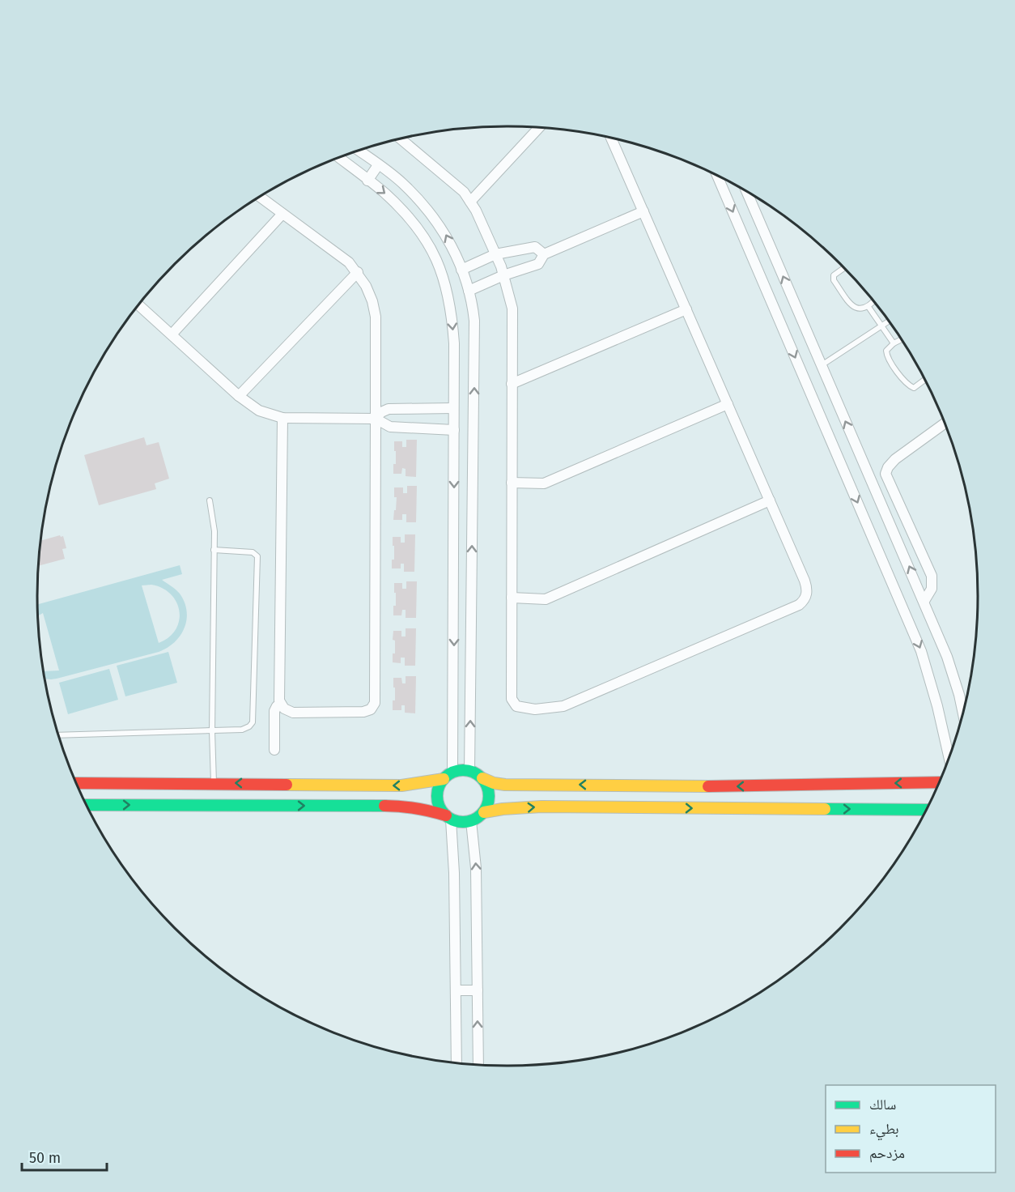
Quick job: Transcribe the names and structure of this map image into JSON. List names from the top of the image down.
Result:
{
  "legend": ["سالك", "بطيء", "مزدحم"],
  "scale_bar": "50 m"
}
